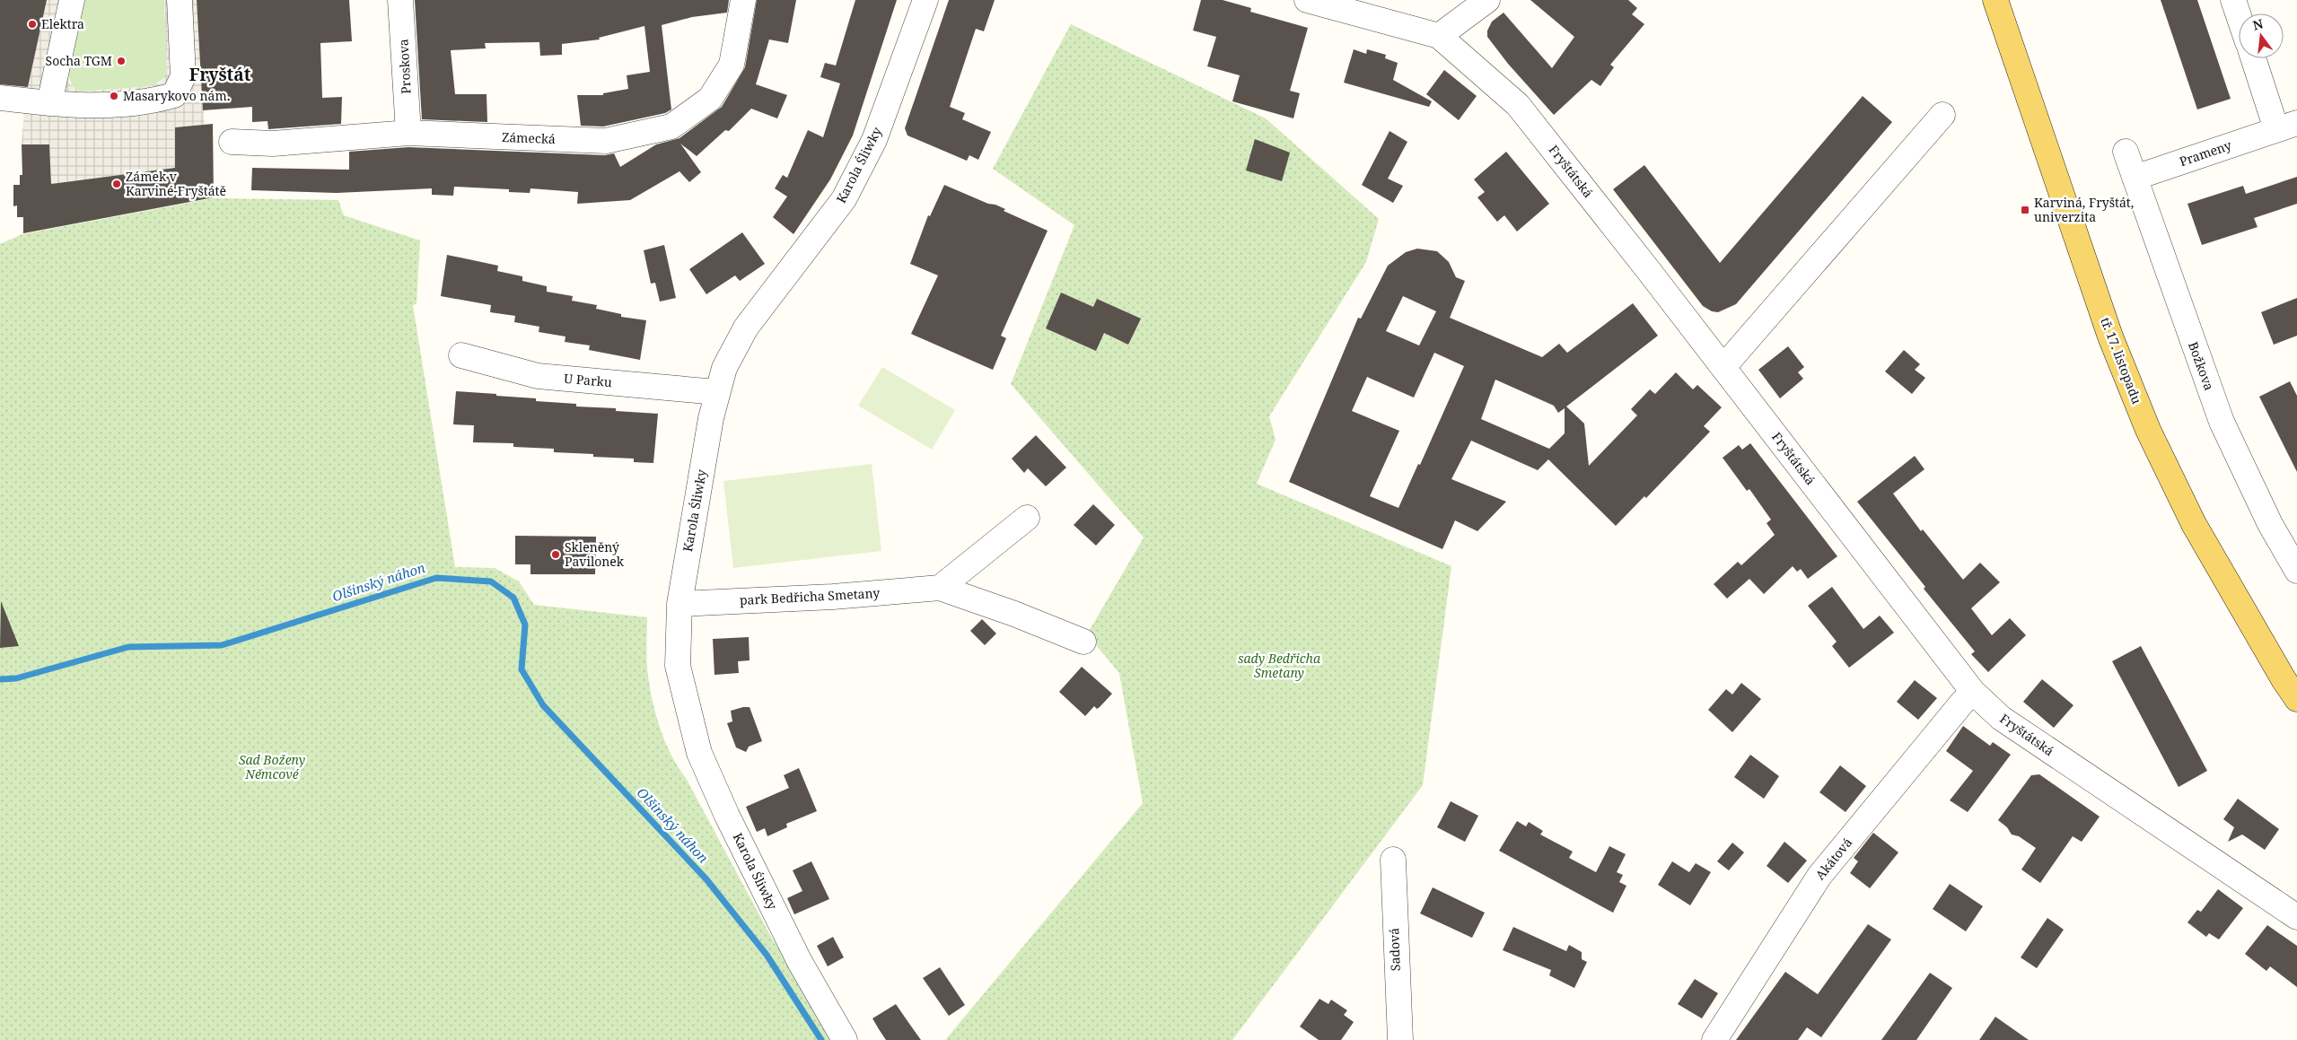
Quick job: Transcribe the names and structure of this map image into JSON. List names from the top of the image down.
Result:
{
  "streets": {
    "main road": ["tř. 17. listopadu"],
    "street": [
      "Proskova",
      "Zámecká",
      "Prameny",
      "Karola Śliwky",
      "Fryštátská",
      "Božkova",
      "U Parku",
      "park Bedřicha Smetany",
      "Akátová",
      "Sadová"
    ]
  },
  "crossings": [
    ["Proskova", "Zámecká"],
    ["Prameny", "Božkova"],
    ["Karola Śliwky", "U Parku"],
    ["Karola Śliwky", "park Bedřicha Smetany"],
    ["Fryštátská", "Akátová"]
  ],
  "districts": ["Fryštát"],
  "water": ["Olšinský náhon"],
  "parks": ["sady Bedřicha Smetany", "Sad Boženy Němcové"],
  "places": {
    "other": [
      "Elektra",
      "Socha TGM",
      "Masarykovo nám.",
      "Zámek v Karviné-Fryštátě",
      "Skleněný Pavilonek"
    ],
    "transit": ["Karviná, Fryštát, univerzita"]
  },
  "north": "top"
}
